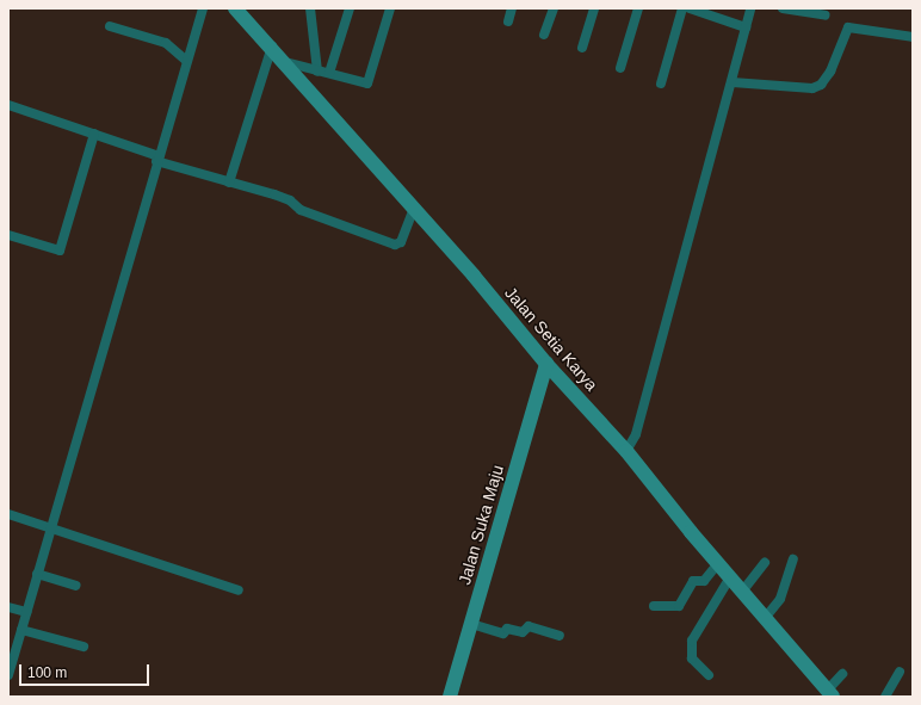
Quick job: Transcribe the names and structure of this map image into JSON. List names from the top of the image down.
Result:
{
  "streets": {
    "main road": ["Jalan Setia Karya", "Jalan Suka Maju"]
  },
  "crossings": [
    ["Jalan Setia Karya", "Jalan Suka Maju"]
  ],
  "scale_bar": "100 m"
}
